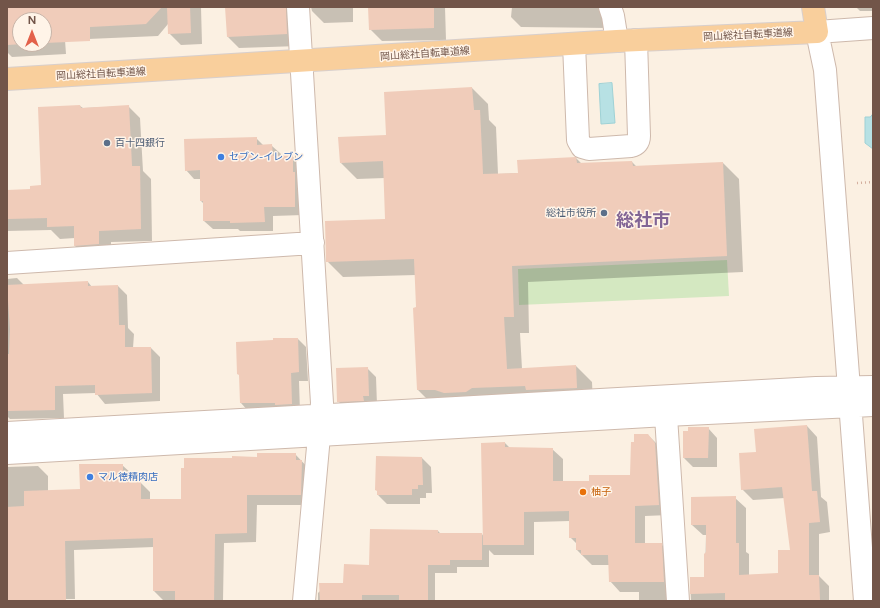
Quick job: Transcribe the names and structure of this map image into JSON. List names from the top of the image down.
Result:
{
  "streets": {
    "main road": ["岡山総社自転車道線"]
  },
  "districts": ["総社市"],
  "places": [
    "百十四銀行",
    "セブン-イレブン",
    "総社市役所",
    "マル徳精肉店",
    "柚子"
  ],
  "north": "top"
}
